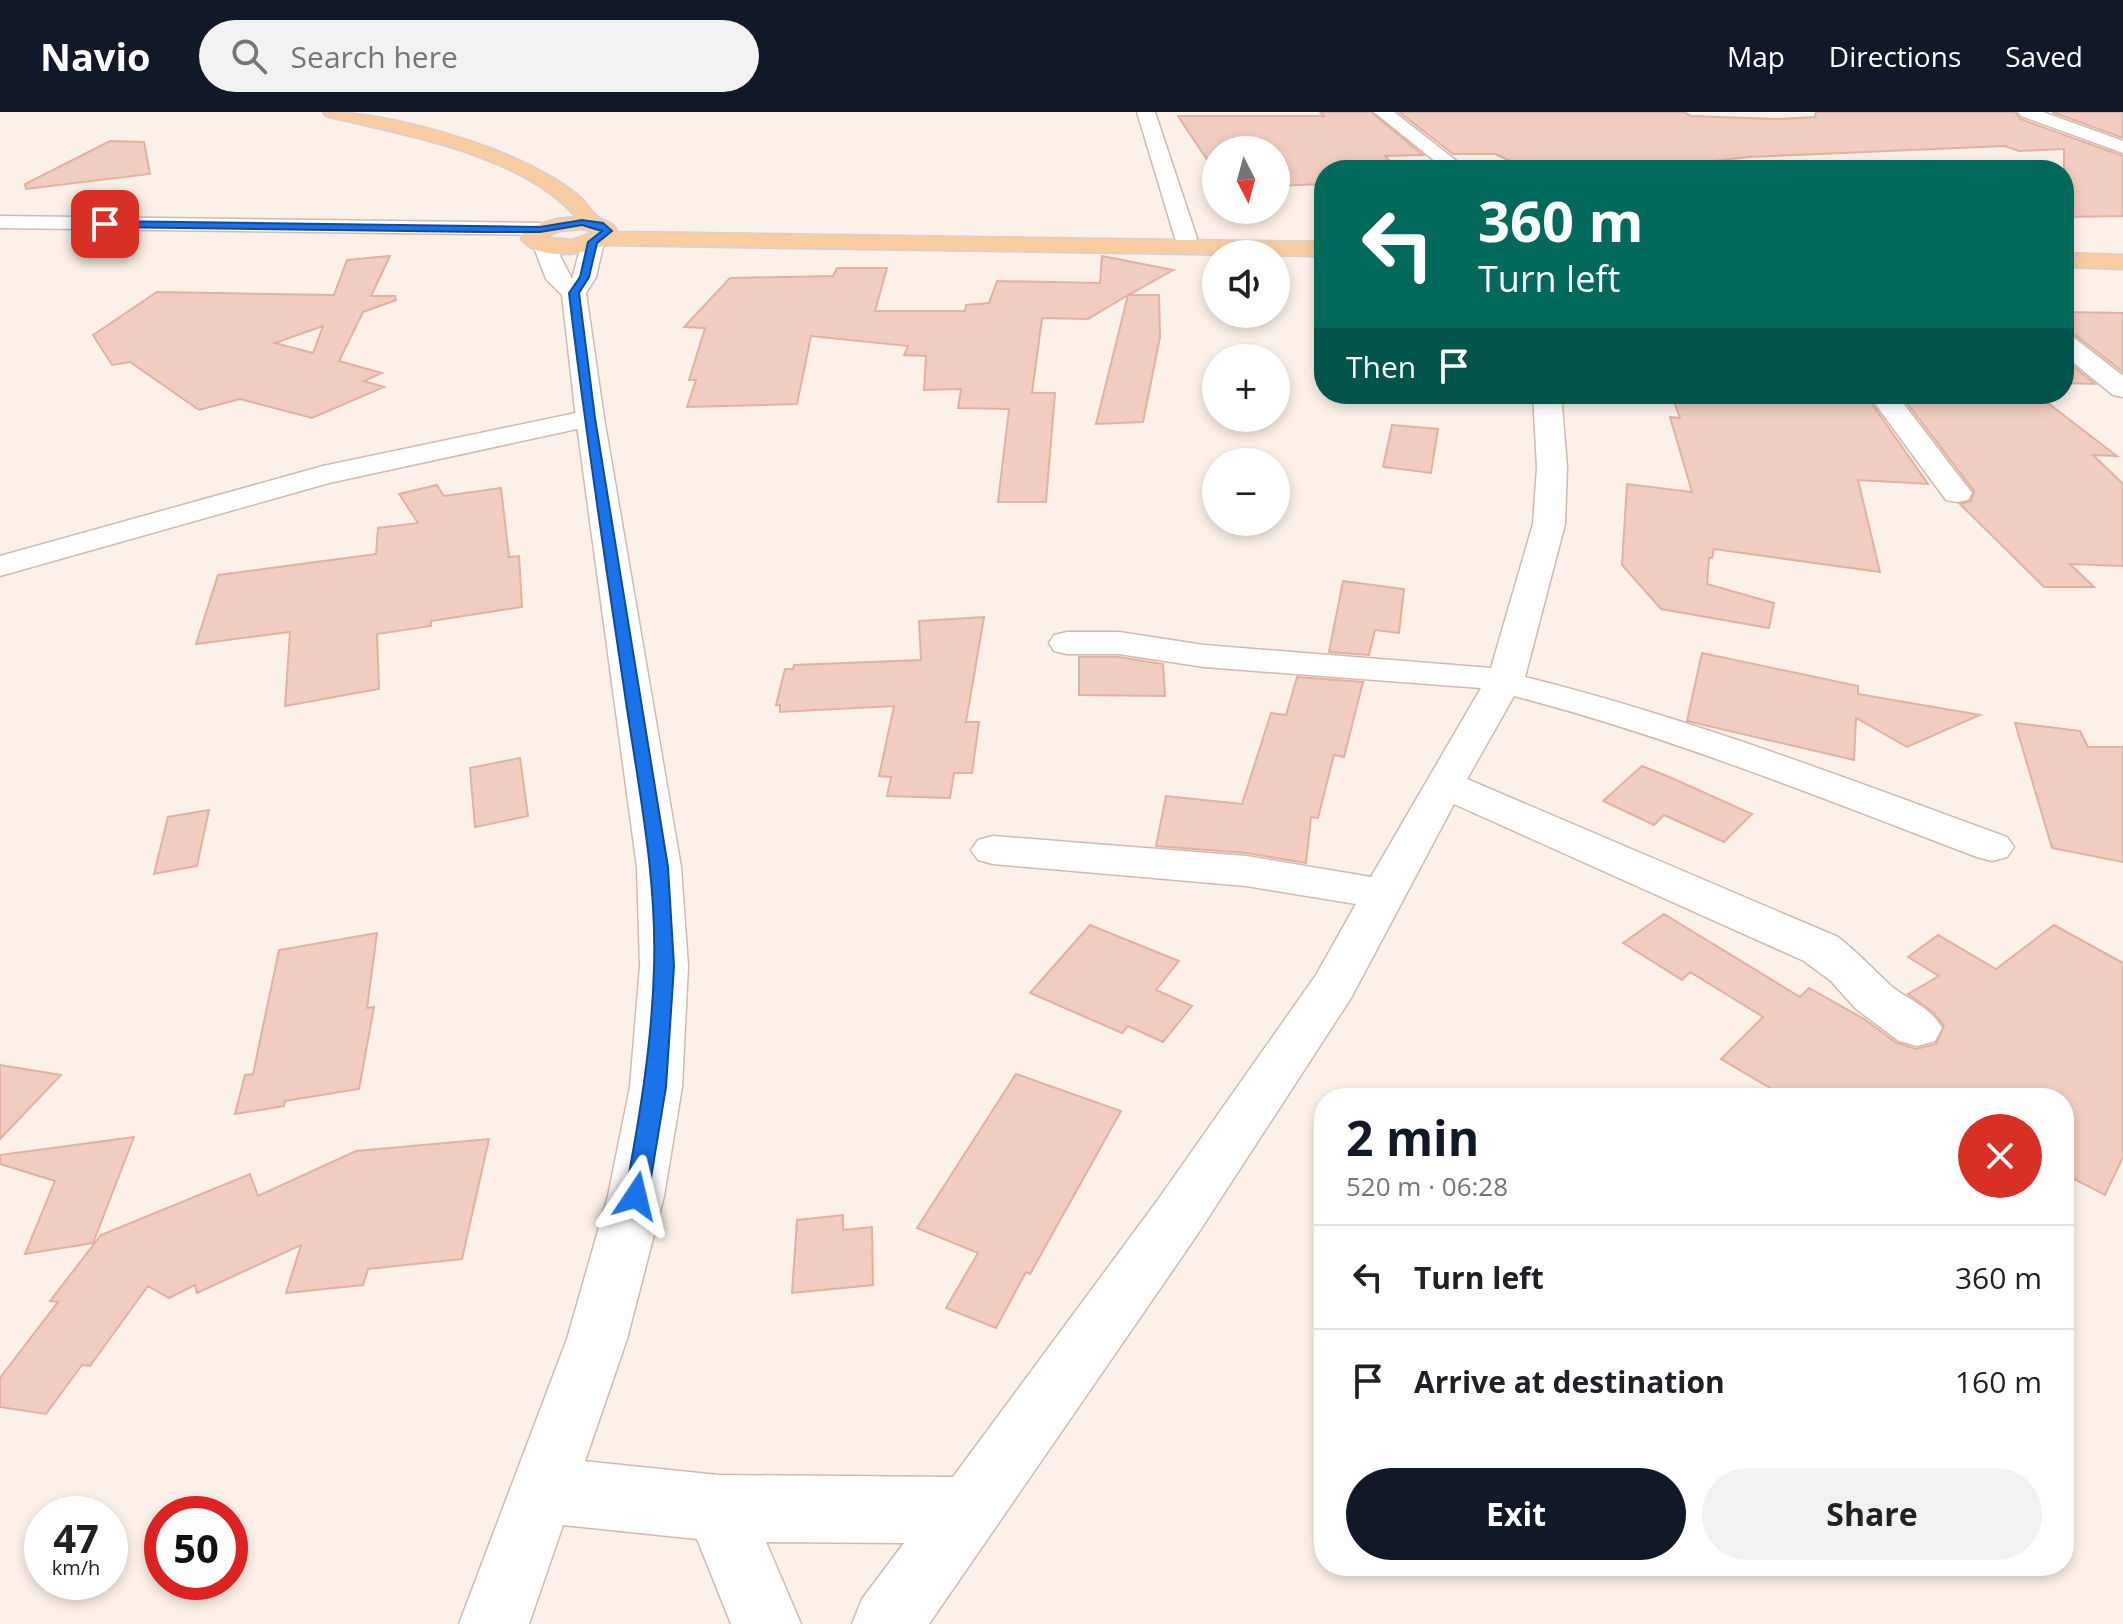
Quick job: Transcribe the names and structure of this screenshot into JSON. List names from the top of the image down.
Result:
{
  "north": "bottom",
  "page": {
    "header": "Navio",
    "search": "Search here",
    "nav": ["Map", "Directions", "Saved"],
    "map_buttons": ["+", "−"],
    "turn": ["360 m", "Turn left"],
    "then": "Then",
    "heading": ["2 min", "520 m · 06:28"],
    "list": [
      {
        "name": "Turn left",
        "value": "360 m"
      },
      {
        "name": "Arrive at destination",
        "value": "160 m"
      }
    ],
    "buttons": ["Exit", "Share"],
    "speed": "47 km/h",
    "limit": "50"
  }
}
